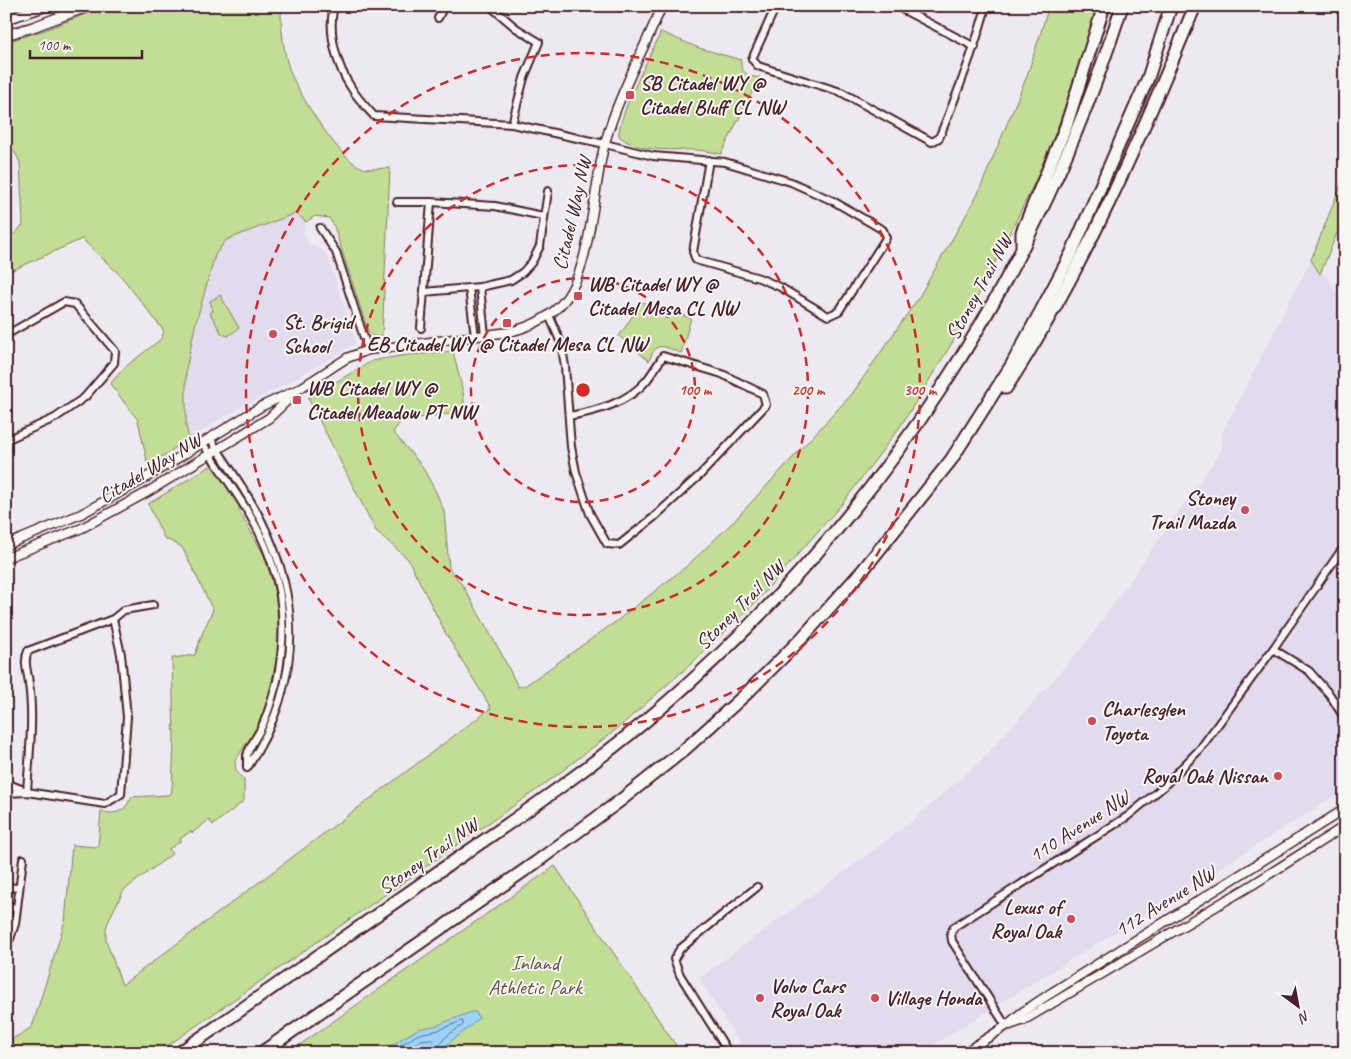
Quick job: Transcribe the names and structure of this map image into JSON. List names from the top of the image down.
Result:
{
  "streets": {
    "highway": ["Stoney Trail NW"],
    "street": ["Citadel Way NW", "110 Avenue NW", "112 Avenue NW"]
  },
  "crossings": [
    ["110 Avenue NW", "112 Avenue NW"]
  ],
  "parks": ["Inland Athletic Park"],
  "places": {
    "transit": [
      "SB Citadel WY @ Citadel Bluff CL NW",
      "WB Citadel WY @ Citadel Mesa CL NW",
      "EB Citadel WY @ Citadel Mesa CL NW",
      "WB Citadel WY @ Citadel Meadow PT NW"
    ],
    "other": [
      "St. Brigid School",
      "Stoney Trail Mazda",
      "Charlesglen Toyota",
      "Royal Oak Nissan",
      "Lexus of Royal Oak",
      "Volvo Cars Royal Oak",
      "Village Honda"
    ]
  },
  "scale_bar": "100 m",
  "north": "bottom right",
  "rings": ["100 m", "200 m", "300 m"]
}
